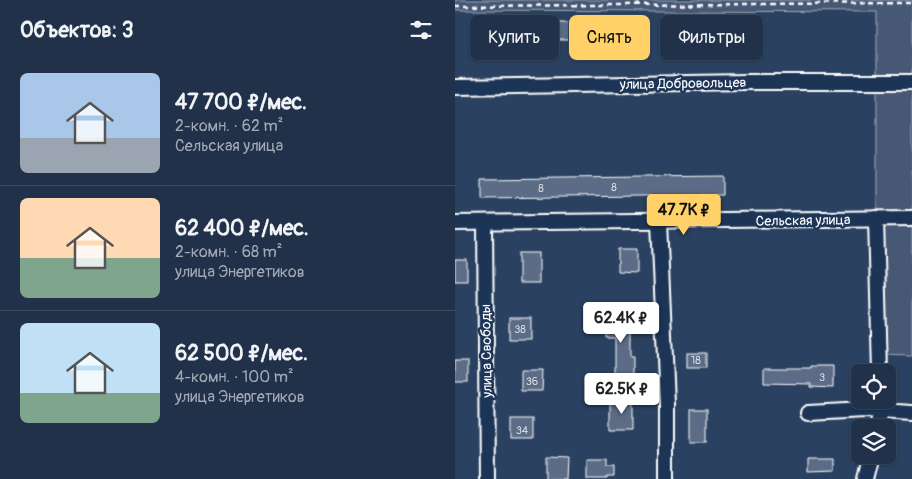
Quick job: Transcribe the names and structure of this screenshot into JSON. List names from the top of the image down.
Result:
{
  "streets": {
    "street": ["улица Добровольцев", "Сельская улица", "улица Свободы"]
  },
  "crossings": [
    ["Сельская улица", "улица Свободы"]
  ],
  "house_numbers": [
    "8",
    "8",
    "38",
    "18",
    "3",
    "36",
    "34"
  ],
  "page": {
    "heading": "Объектов: 3",
    "chip": ["Купить", "Снять", "Фильтры"],
    "list": [
      {
        "name": "47 700 ₽/мес.",
        "note": "2-комн. · 62 m² · Сельская улица"
      },
      {
        "name": "62 400 ₽/мес.",
        "note": "2-комн. · 68 m² · улица Энергетиков"
      },
      {
        "name": "62 500 ₽/мес.",
        "note": "4-комн. · 100 m² · улица Энергетиков"
      }
    ],
    "price": ["47.7K ₽", "62.4K ₽", "62.5K ₽"]
  }
}
